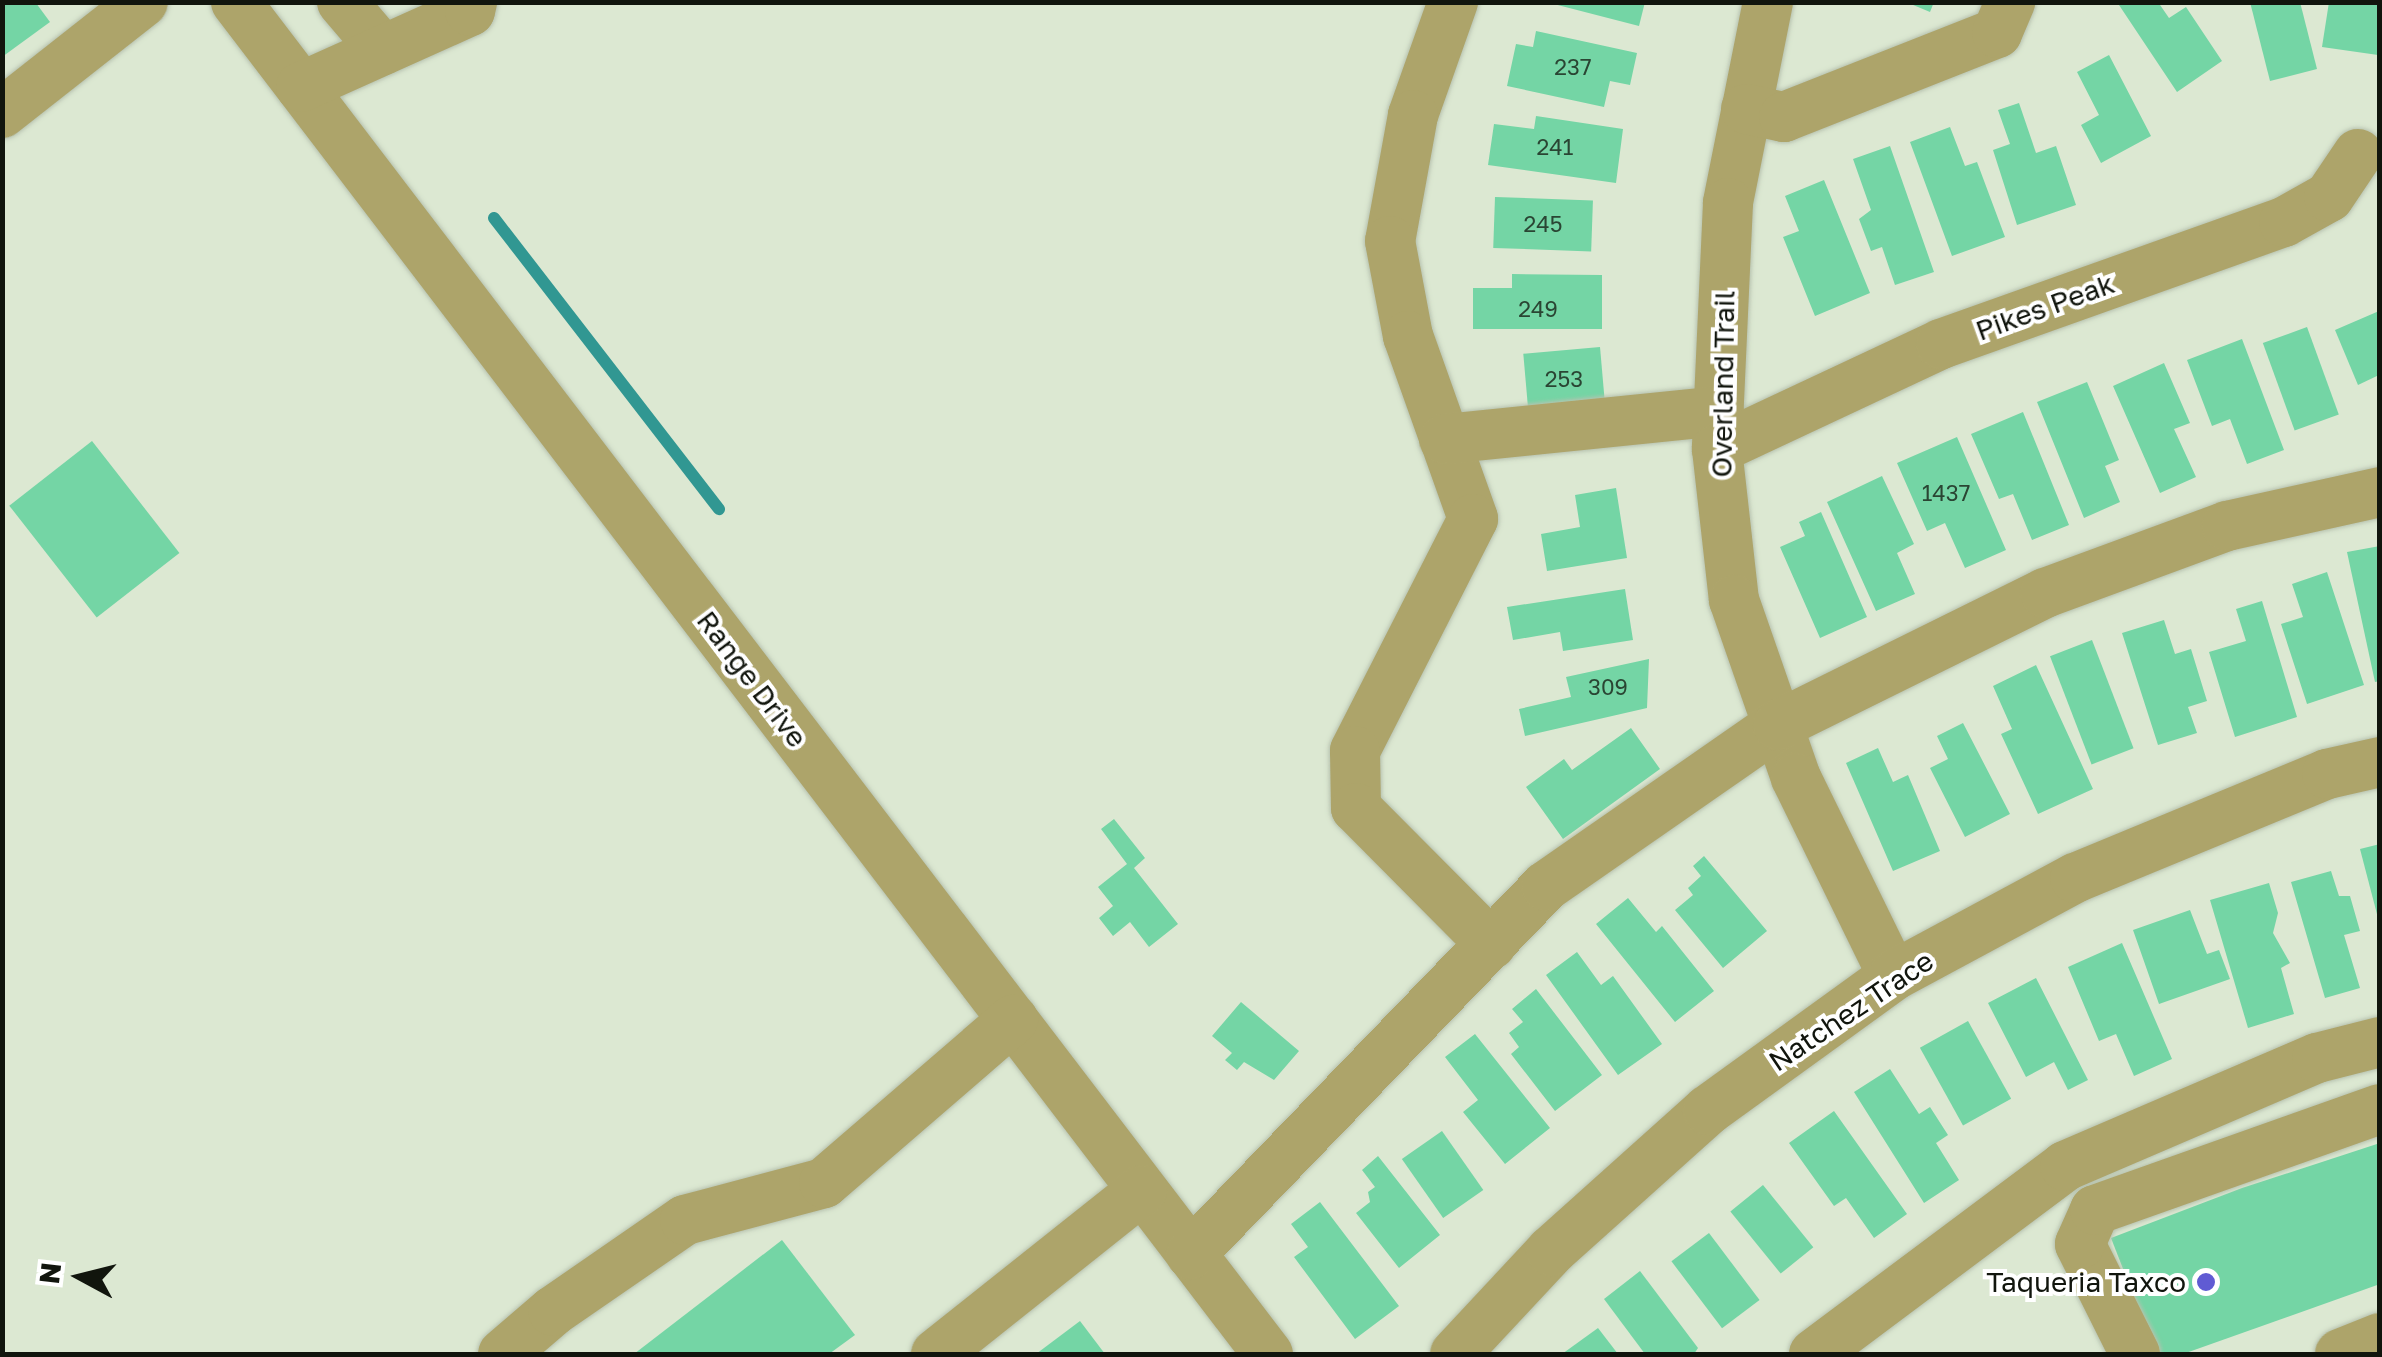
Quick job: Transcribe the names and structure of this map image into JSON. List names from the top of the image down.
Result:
{
  "streets": {
    "street": [
      "Pikes Peak",
      "Overland Trail",
      "Range Drive",
      "Natchez Trace"
    ]
  },
  "crossings": [
    ["Pikes Peak", "Overland Trail"],
    ["Overland Trail", "Natchez Trace"]
  ],
  "places": ["Taqueria Taxco"],
  "house_numbers": [
    "237",
    "241",
    "245",
    "249",
    "253",
    "1437",
    "309"
  ],
  "north": "left"
}
